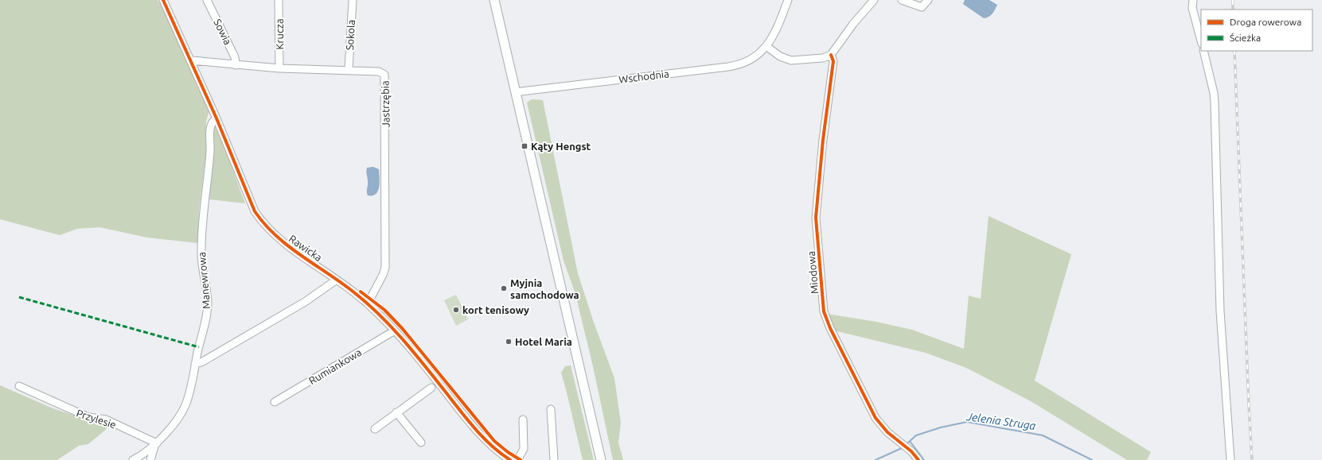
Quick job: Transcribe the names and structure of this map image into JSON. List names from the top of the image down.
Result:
{
  "streets": {
    "street": [
      "Sowia",
      "Krucza",
      "Sokola",
      "Wschodnia",
      "Jastrzębia",
      "Rawicka",
      "Miodowa",
      "Manewrowa",
      "Rumiankowa",
      "Przylesie"
    ]
  },
  "crossings": [
    ["Sowia", "Jastrzębia"],
    ["Krucza", "Jastrzębia"],
    ["Sokola", "Jastrzębia"],
    ["Jastrzębia", "Rawicka"],
    ["Rawicka", "Manewrowa"],
    ["Rawicka", "Rumiankowa"],
    ["Manewrowa", "Przylesie"]
  ],
  "water": ["Jelenia Struga"],
  "places": {
    "transit": ["Kąty Hengst"],
    "other": ["Myjnia samochodowa", "kort tenisowy", "Hotel Maria"]
  },
  "legend": ["Droga rowerowa", "Ścieżka"]
}
